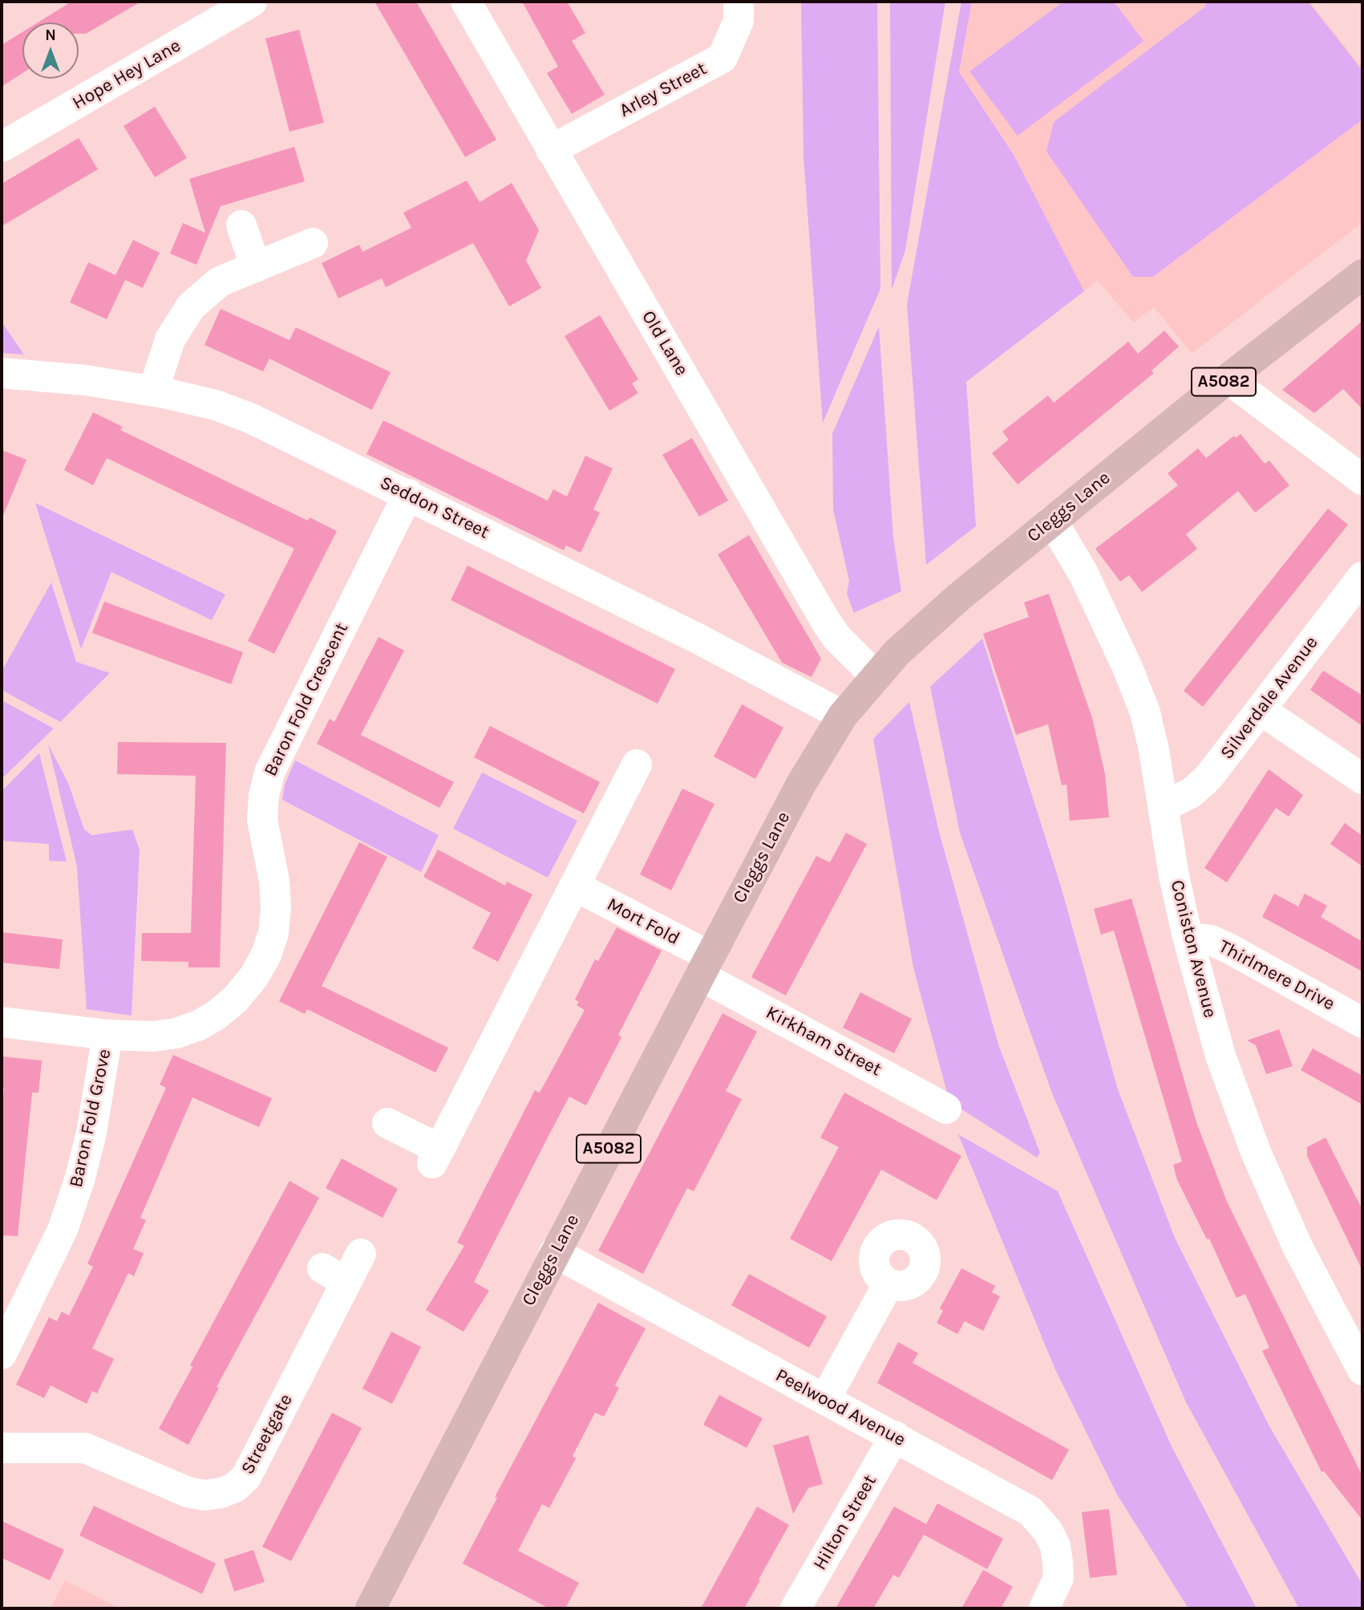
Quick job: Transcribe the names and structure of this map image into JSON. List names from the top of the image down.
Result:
{
  "streets": {
    "main road": ["A5082", "Cleggs Lane"],
    "street": [
      "Hope Hey Lane",
      "Arley Street",
      "Old Lane",
      "Seddon Street",
      "Silverdale Avenue",
      "Baron Fold Crescent",
      "Mort Fold",
      "Coniston Avenue",
      "Thirlmere Drive",
      "Kirkham Street",
      "Baron Fold Grove",
      "Peelwood Avenue",
      "Streetgate",
      "Hilton Street"
    ]
  },
  "crossings": [
    ["Arley Street", "Old Lane"],
    ["Old Lane", "Cleggs Lane"],
    ["Cleggs Lane", "Seddon Street"],
    ["Cleggs Lane", "Mort Fold"],
    ["Cleggs Lane", "Coniston Avenue"],
    ["Cleggs Lane", "Kirkham Street"],
    ["Cleggs Lane", "Peelwood Avenue"],
    ["Seddon Street", "Baron Fold Crescent"],
    ["Silverdale Avenue", "Coniston Avenue"],
    ["Baron Fold Crescent", "Baron Fold Grove"],
    ["Mort Fold", "Kirkham Street"],
    ["Coniston Avenue", "Thirlmere Drive"],
    ["Peelwood Avenue", "Hilton Street"]
  ],
  "north": "top"
}
